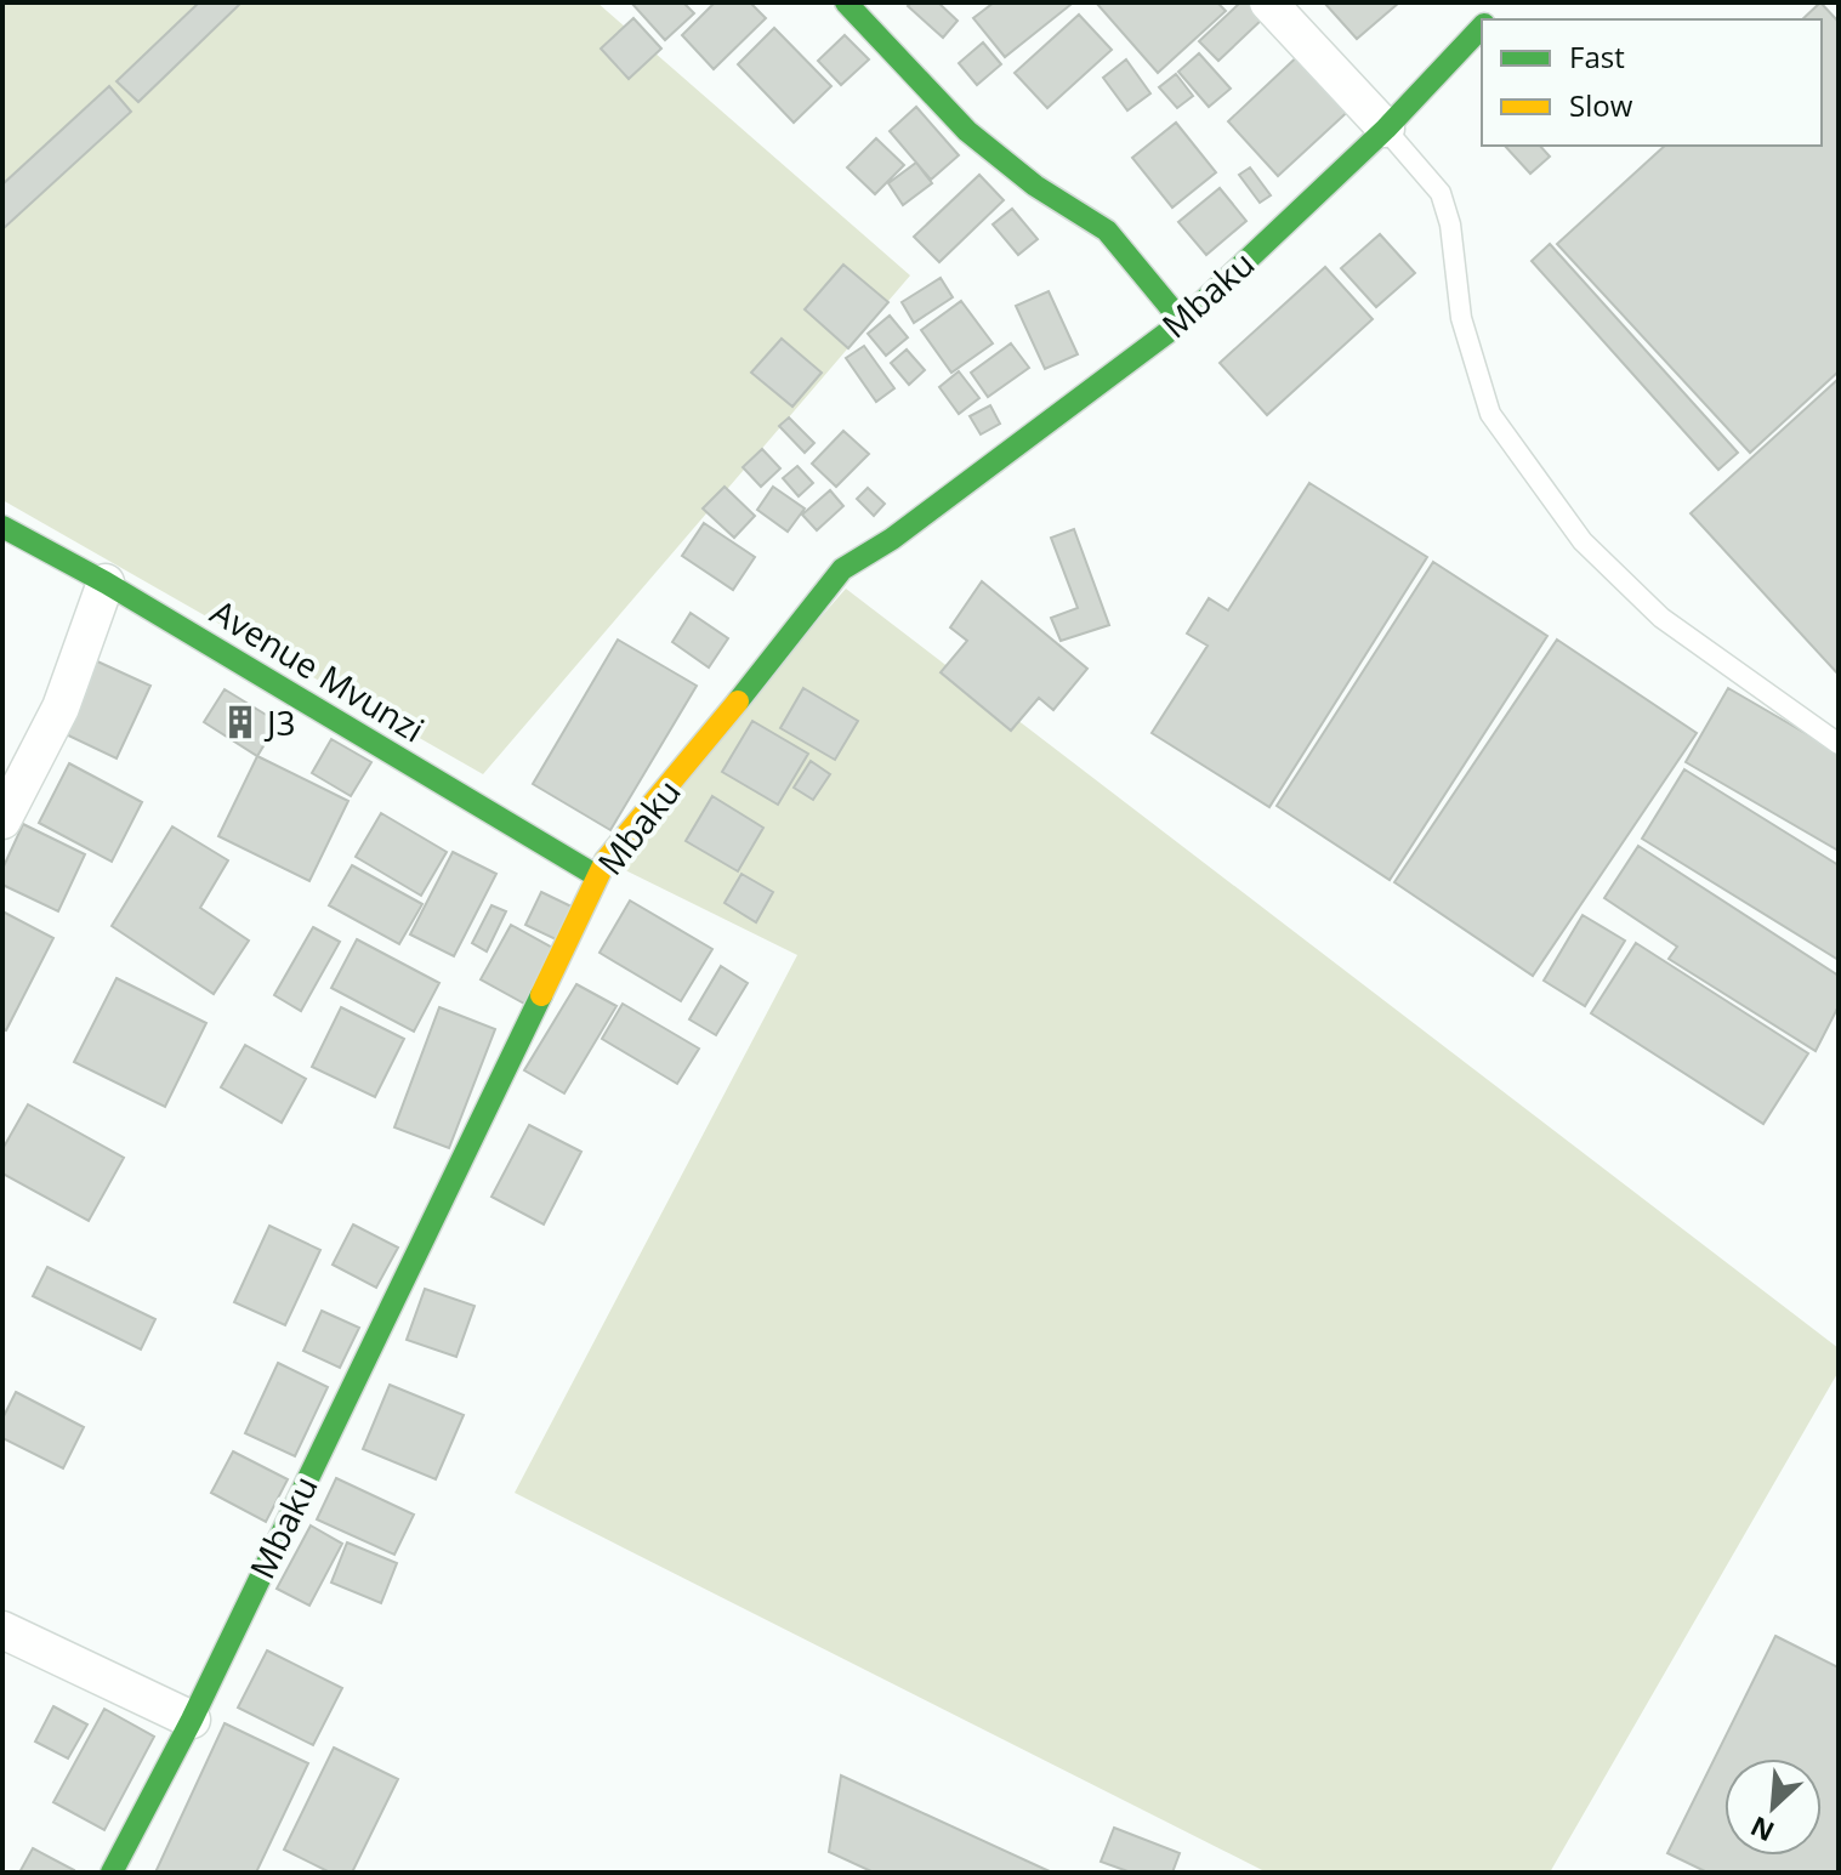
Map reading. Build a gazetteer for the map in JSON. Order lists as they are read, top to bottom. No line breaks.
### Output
{"streets":{"street":["Mbaku","Avenue Mvunzi"]},"crossings":[["Mbaku","Avenue Mvunzi"]],"places":{"building":["J3"]},"legend":["Fast","Slow"],"north":"bottom left"}
